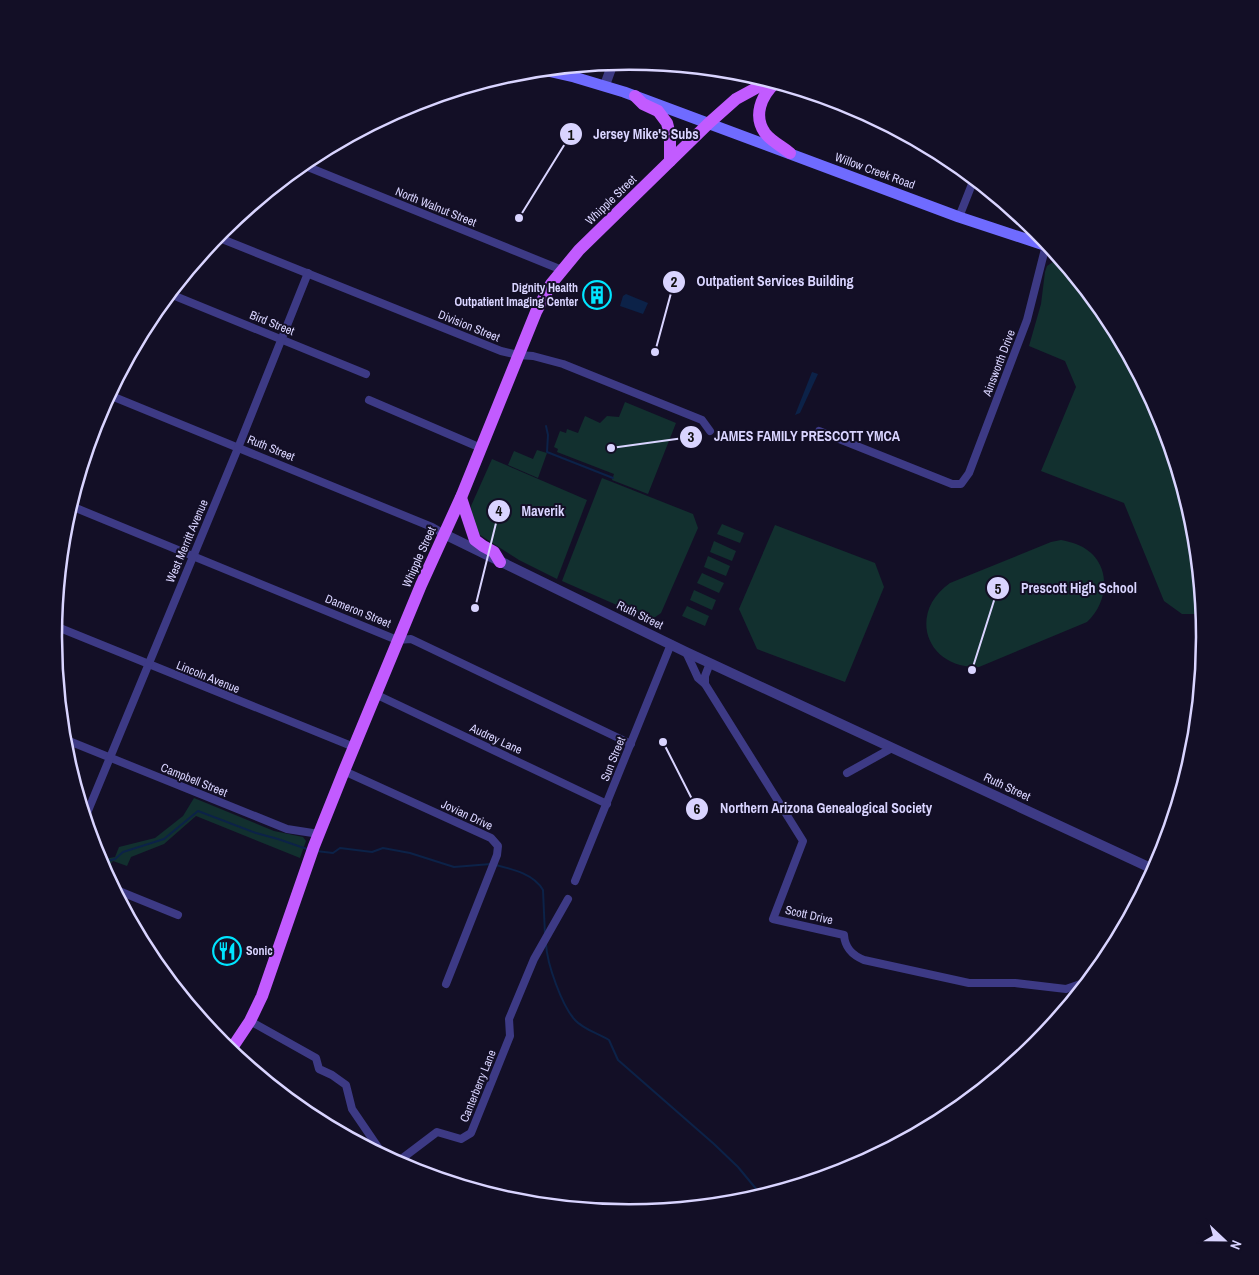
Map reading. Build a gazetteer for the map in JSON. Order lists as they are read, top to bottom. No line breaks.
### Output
{"streets":{"main road":["Willow Creek Road","Whipple Street"],"street":["North Walnut Street","Bird Street","Division Street","Ainsworth Drive","Ruth Street","West Merritt Avenue","Dameron Street","Lincoln Avenue","Audrey Lane","Sun Street","Campbell Street","Jovian Drive","Scott Drive","Canterberry Lane"]},"crossings":[["Willow Creek Road","Whipple Street"],["Whipple Street","North Walnut Street"],["Whipple Street","Division Street"],["Whipple Street","Ruth Street"],["Whipple Street","Dameron Street"],["Whipple Street","Lincoln Avenue"],["Whipple Street","Audrey Lane"],["Whipple Street","Campbell Street"],["Whipple Street","Jovian Drive"],["Bird Street","West Merritt Avenue"],["Division Street","West Merritt Avenue"],["Ruth Street","West Merritt Avenue"],["Ruth Street","Sun Street"],["Ruth Street","Scott Drive"],["West Merritt Avenue","Dameron Street"],["West Merritt Avenue","Lincoln Avenue"],["West Merritt Avenue","Campbell Street"],["Dameron Street","Sun Street"],["Audrey Lane","Sun Street"]],"places":{"other":["Jersey Mike's Subs","Outpatient Services Building","JAMES FAMILY PRESCOTT YMCA","Maverik","Prescott High School","Northern Arizona Genealogical Society"],"building":["Dignity Health Outpatient Imaging Center"],"restaurant":["Sonic"]},"north":"right"}
